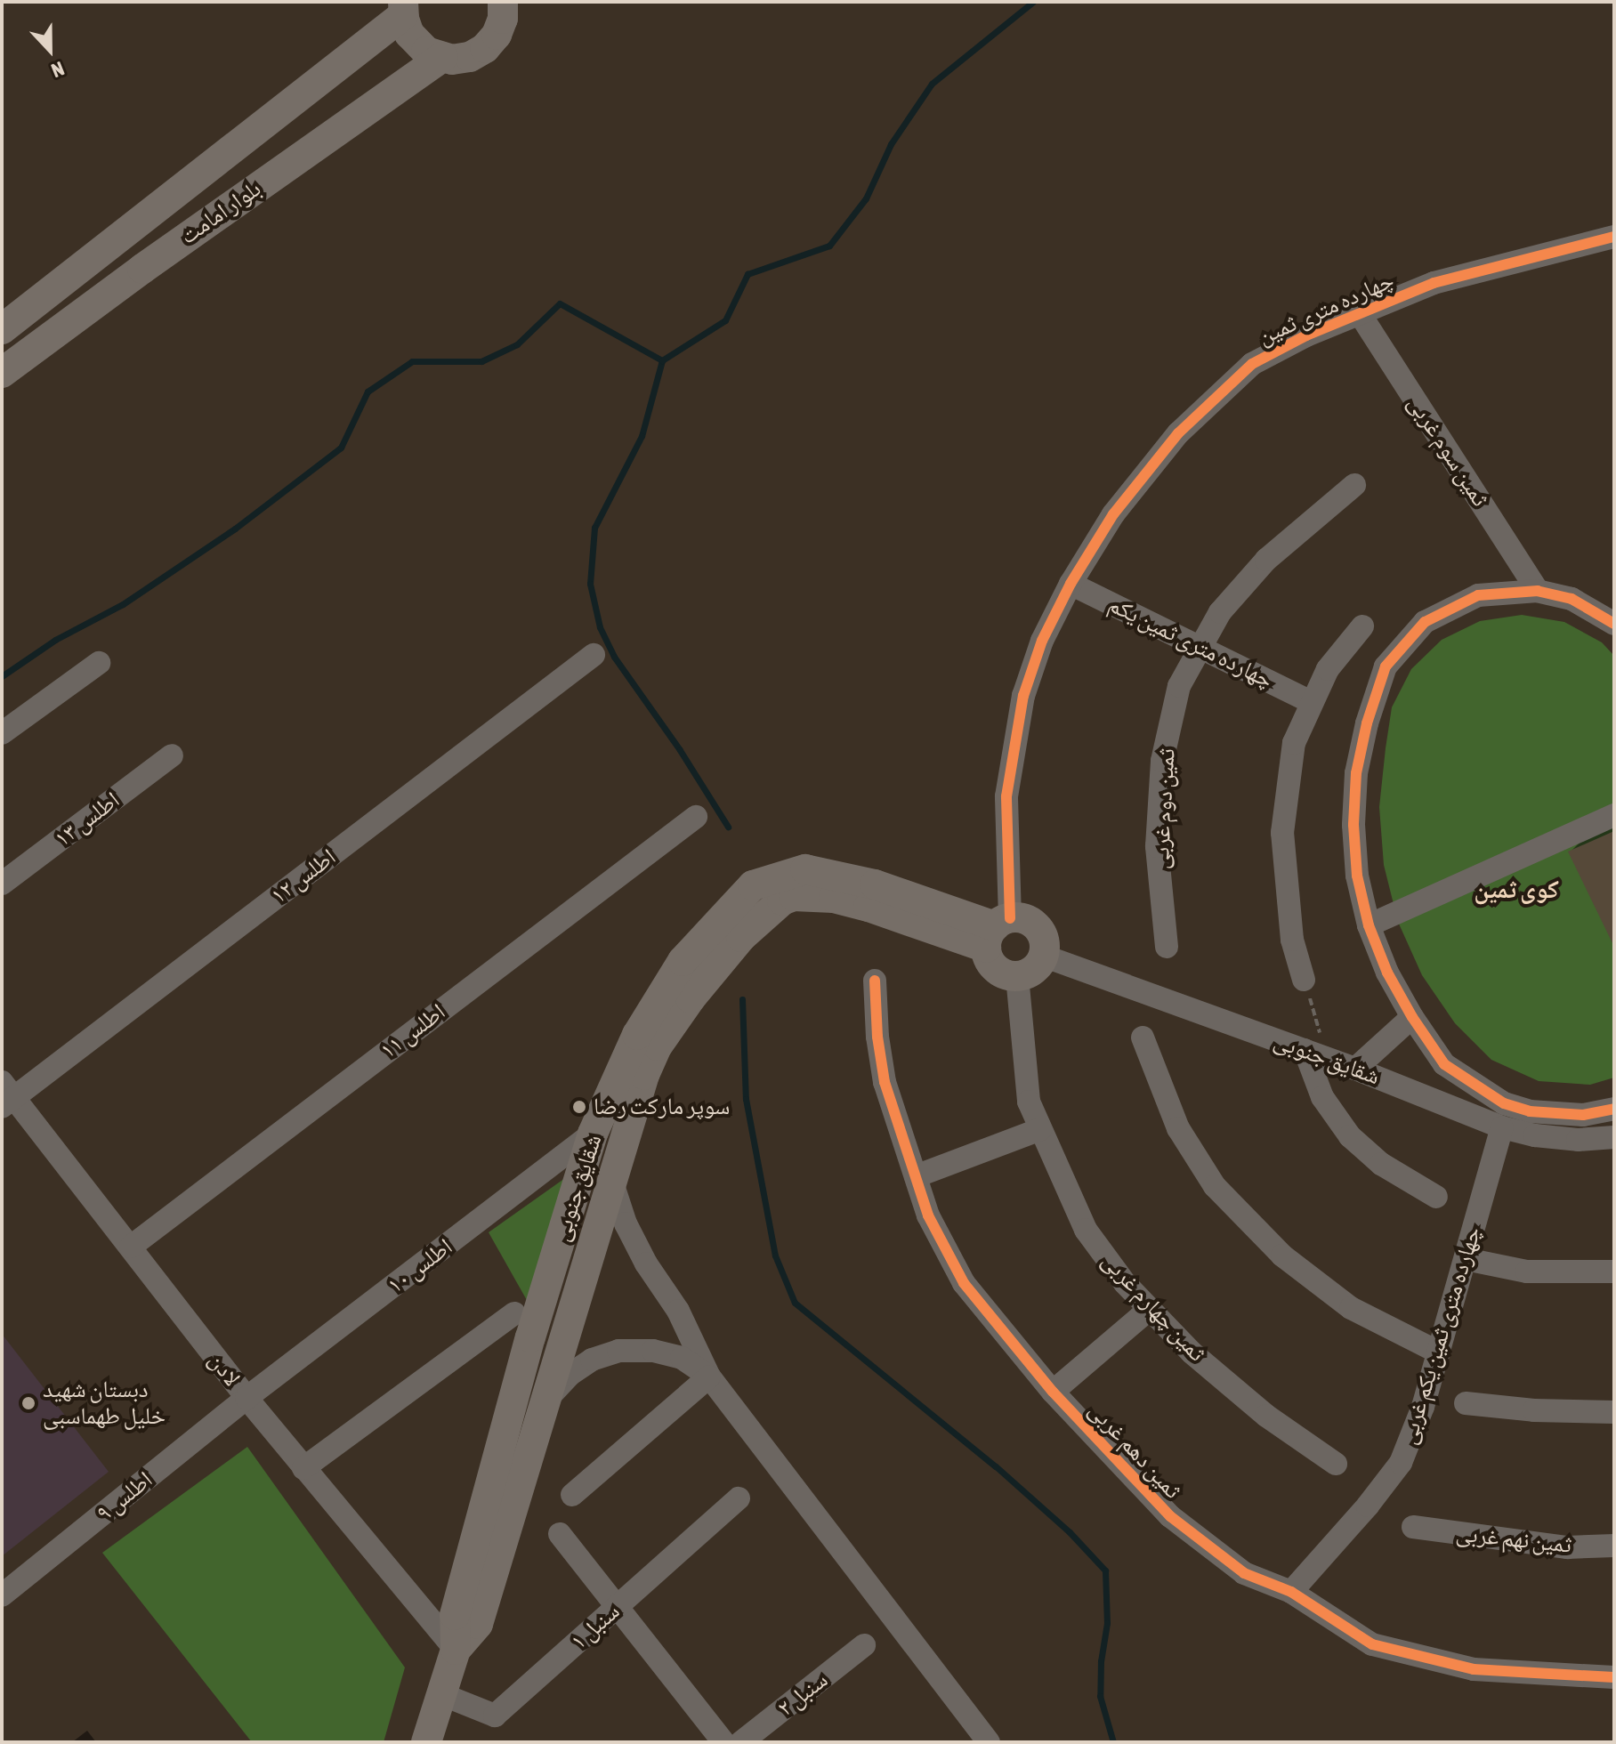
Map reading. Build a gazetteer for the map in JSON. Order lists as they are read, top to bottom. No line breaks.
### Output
{"streets":{"main road":["بلوار امامت","شقایق جنوبی"],"street":["چهارده متری ثمین","ثمین سوم غربی","چهارده متری ثمین یکم","ثمین دوم غربی","اطلس ۱۳","اطلس ۱۲","اطلس ۱۱","اطلس ۱۰","ثمین چهارم غربی","چهارده متری ثمین یکم غربی","لادن","ثمین دهم غربی","اطلس ۹","ثمین نهم غربی","سنبل ۱","سنبل ۲"]},"crossings":[["چهارده متری ثمین","ثمین سوم غربی"],["چهارده متری ثمین","چهارده متری ثمین یکم"],["چهارده متری ثمین","شقایق جنوبی"],["چهارده متری ثمین","ثمین چهارم غربی"],["چهارده متری ثمین یکم","ثمین دوم غربی"],["اطلس ۱۲","لادن"],["اطلس ۱۱","لادن"],["شقایق جنوبی","اطلس ۱۰"],["شقایق جنوبی","ثمین چهارم غربی"],["شقایق جنوبی","چهارده متری ثمین یکم غربی"],["شقایق جنوبی","لادن"],["شقایق جنوبی","سنبل ۱"],["اطلس ۱۰","لادن"],["اطلس ۱۰","اطلس ۹"],["چهارده متری ثمین یکم غربی","ثمین دهم غربی"],["لادن","اطلس ۹"]],"districts":["کوی ثمین"],"places":["سوپر مارکت رضا","دبستان شهید خلیل طهماسبی"],"north":"bottom"}
